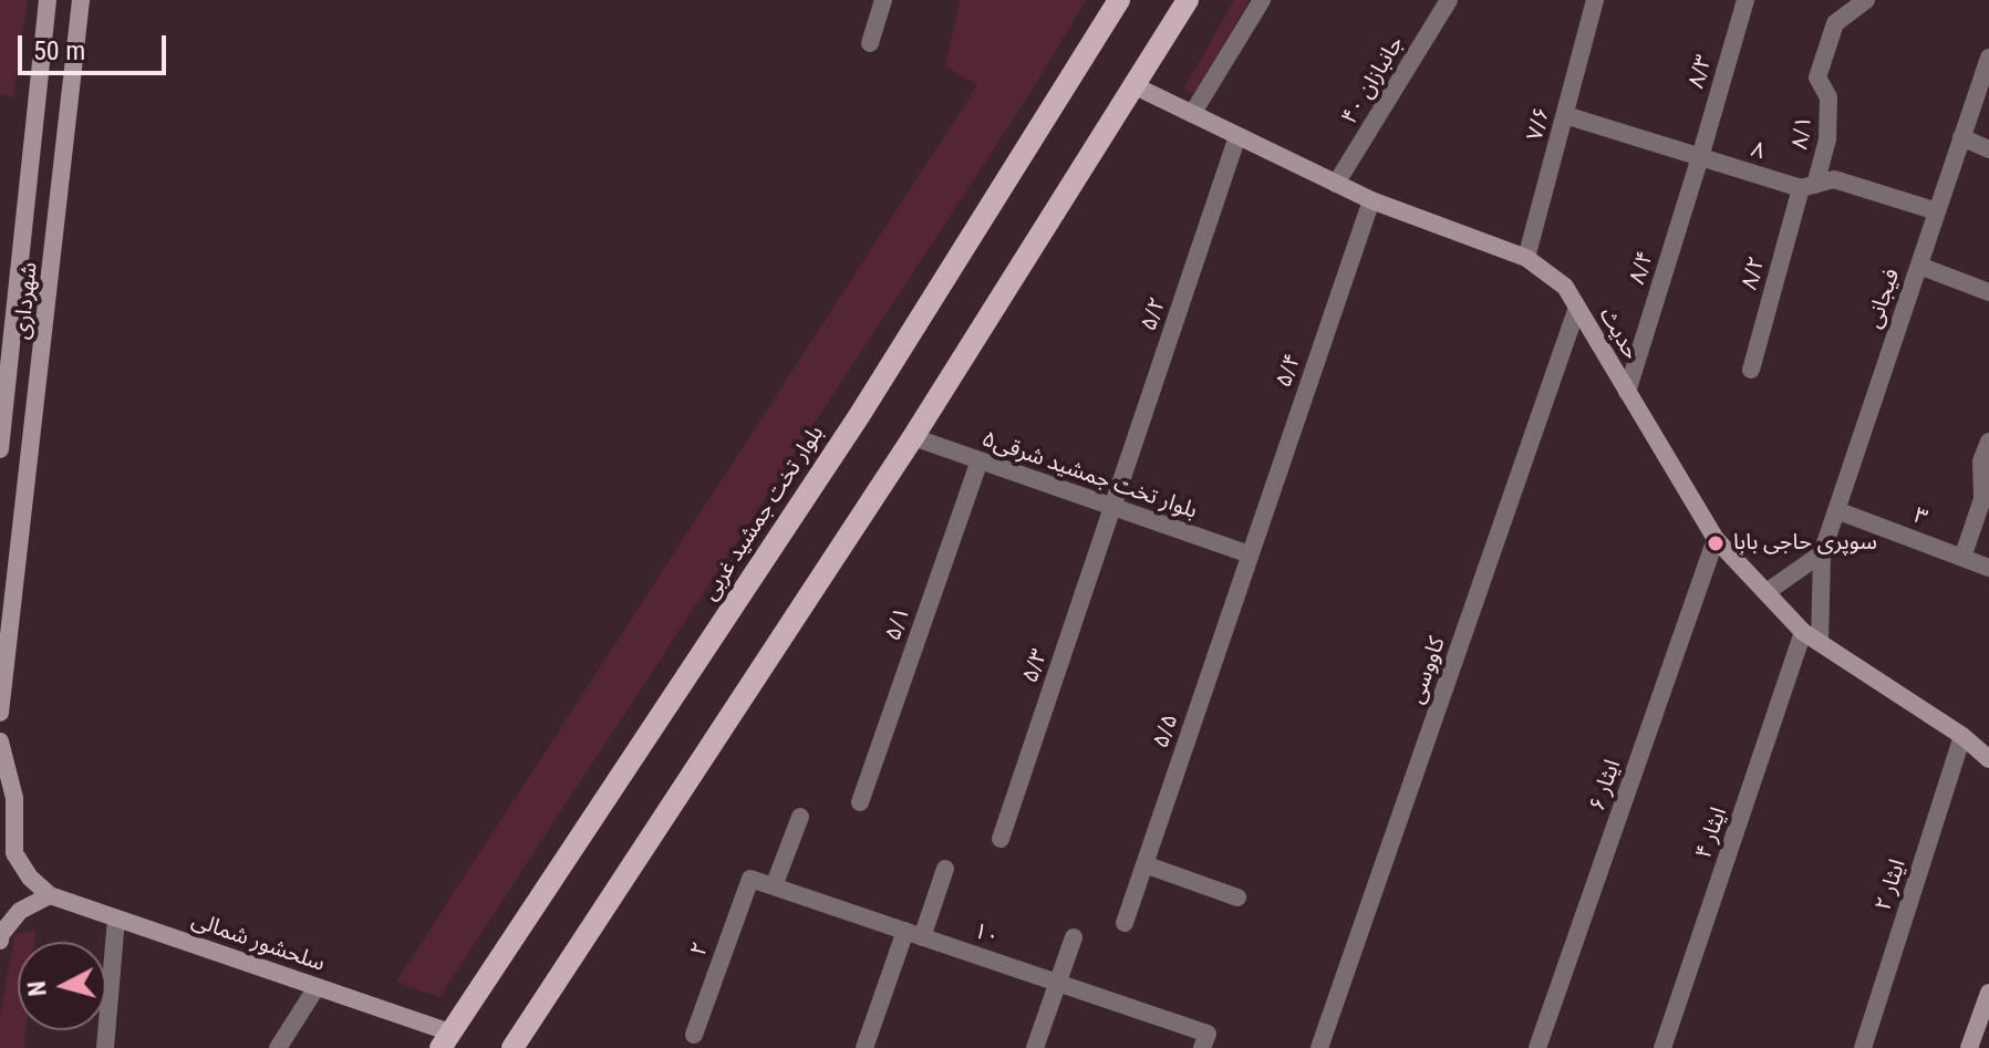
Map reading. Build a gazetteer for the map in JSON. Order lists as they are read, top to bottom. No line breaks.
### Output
{"streets":{"main road":["بلوار تخت جمشید غربی"],"street":["۸/۳","۴۰ جانبازان","۷/۶","۸/۱","۸","۸/۴","۸/۲","فیجانی","شهرداری","۵/۲","حدیث","۵/۴","بلوار تخت جمشید شرقی۵","۳","۵/۱","۵/۳","کاووسی","۵/۵","ایثار ۶","ایثار ۴","ایثار ۲","۱۰","سلحشور شمالی","۲"]},"crossings":[["۸/۳","۸"],["۸/۳","۸/۴"],["۴۰ جانبازان","حدیث"],["۷/۶","۸"],["۷/۶","حدیث"],["۸/۱","۸"],["۸/۱","۸/۲"],["۸","۸/۴"],["۸","۸/۲"],["۸","فیجانی"],["۸/۴","حدیث"],["فیجانی","حدیث"],["فیجانی","۳"],["۵/۲","حدیث"],["۵/۲","بلوار تخت جمشید شرقی۵"],["۵/۲","۵/۳"],["حدیث","۵/۴"],["حدیث","کاووسی"],["حدیث","ایثار ۶"],["حدیث","ایثار ۴"],["حدیث","ایثار ۲"],["۵/۴","بلوار تخت جمشید شرقی۵"],["۵/۴","۵/۵"],["بلوار تخت جمشید شرقی۵","۵/۱"],["بلوار تخت جمشید شرقی۵","۵/۳"],["بلوار تخت جمشید شرقی۵","۵/۵"],["بلوار تخت جمشید غربی","سلحشور شمالی"],["۱۰","۲"]],"places":["سوپری حاجی بابا"],"scale_bar":"50 m","north":"left"}
